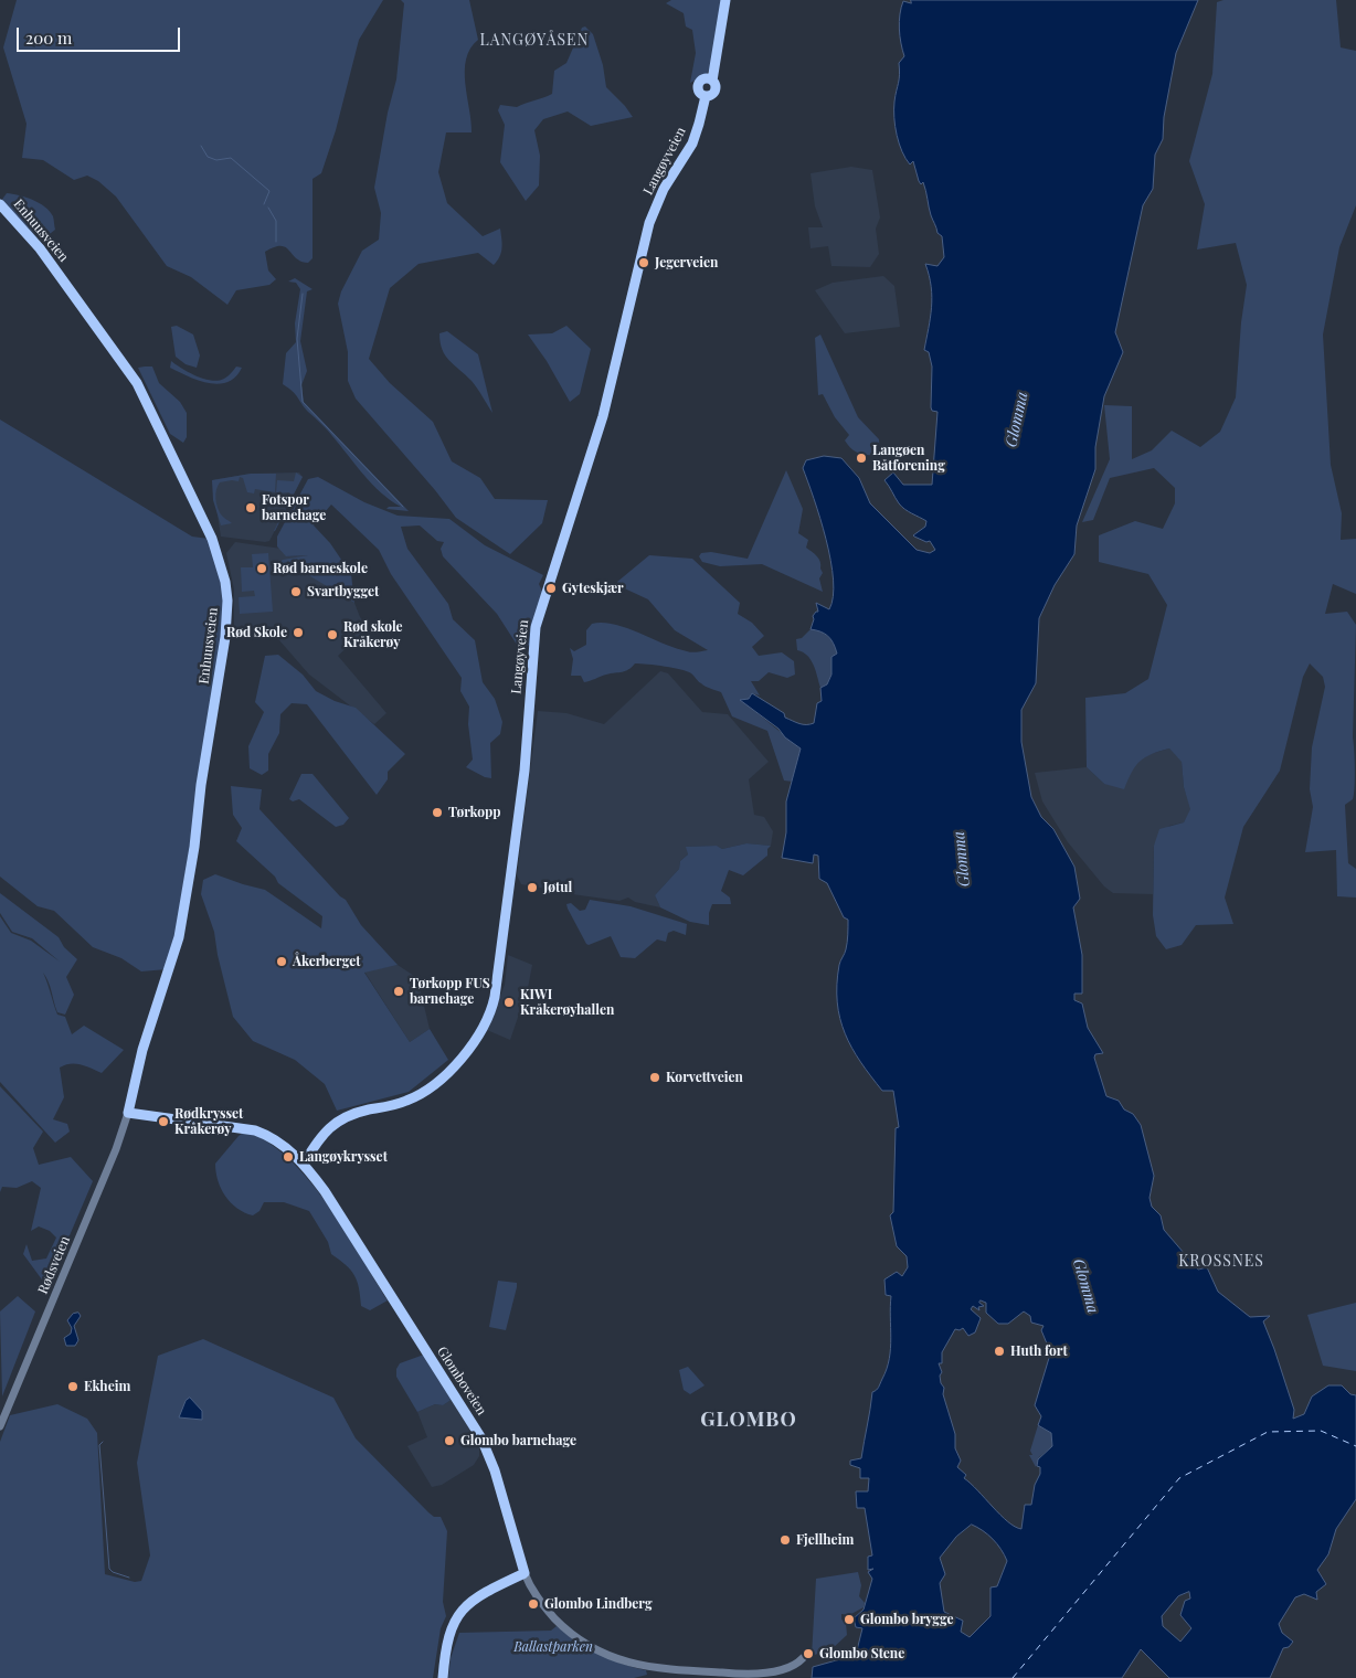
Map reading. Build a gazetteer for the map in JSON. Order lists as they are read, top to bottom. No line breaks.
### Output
{"streets":{"main road":["Langøyveien","Enhuusveien","Glomboveien"],"street":["Rødsveien"]},"crossings":[["Langøyveien","Glomboveien"],["Enhuusveien","Rødsveien"],["Enhuusveien","Glomboveien"],["Rødsveien","Glomboveien"]],"districts":["LANGØYÅSEN","KROSSNES","GLOMBO"],"water":["Glomma"],"parks":["Ballastparken"],"places":["Jegerveien","Langøen Båtforening","Fotspor barnehage","Rød barneskole","Gyteskjær","Svartbygget","Rød Skole","Rød skole Kråkerøy","Tørkopp","Jøtul","Åkerberget","Tørkopp FUS barnehage","KIWI Kråkerøyhallen","Korvettveien","Rødkrysset Kråkerøy","Langøykrysset","Huth fort","Ekheim","Glombo barnehage","Fjellheim","Glombo Lindberg","Glombo brygge","Glombo Stene"],"scale_bar":"200 m"}
